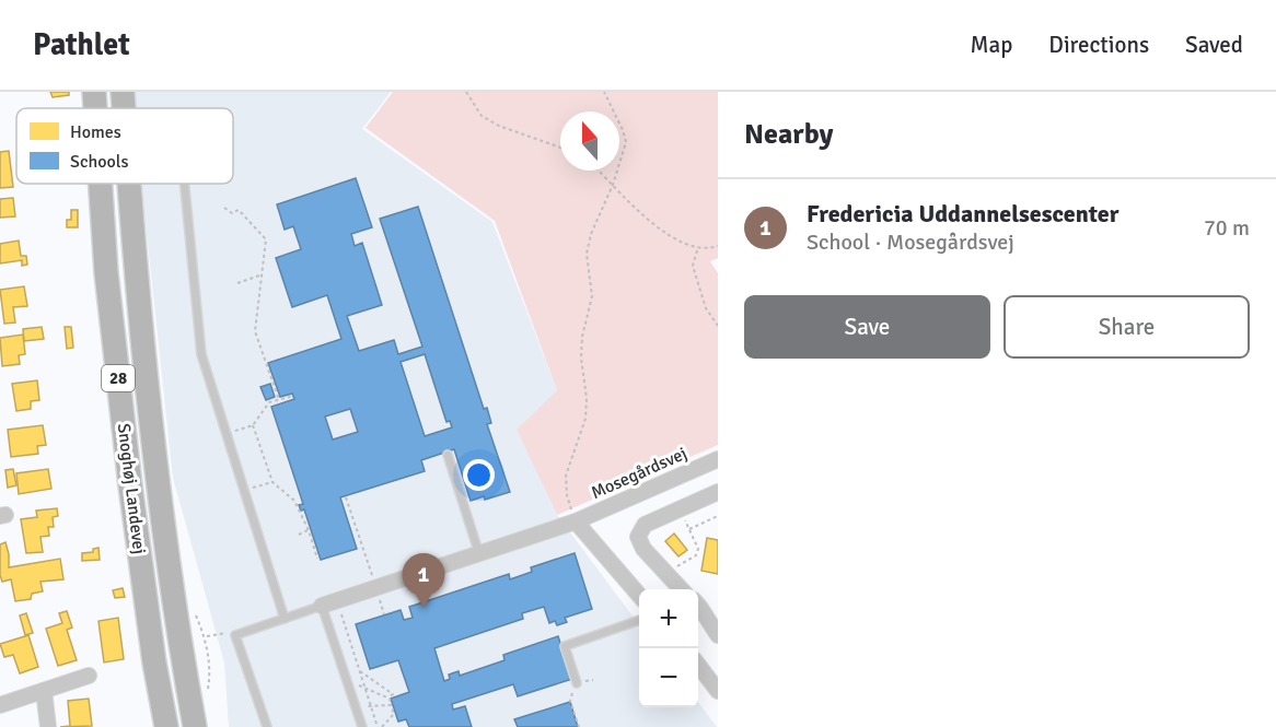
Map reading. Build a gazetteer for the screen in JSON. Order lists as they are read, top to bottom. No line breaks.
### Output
{"streets":{"main road":["28","Snoghøj Landevej"],"street":["Mosegårdsvej"]},"legend":["Homes","Schools"],"north":"top","page":{"header":"Pathlet","nav":["Map","Directions","Saved"],"heading":"Nearby","list":[{"mark":"1","name":"Fredericia Uddannelsescenter","note":"School · Mosegårdsvej","value":"70 m"}],"buttons":["Save","Share"],"pins":"1","map_buttons":["+","−"]}}
